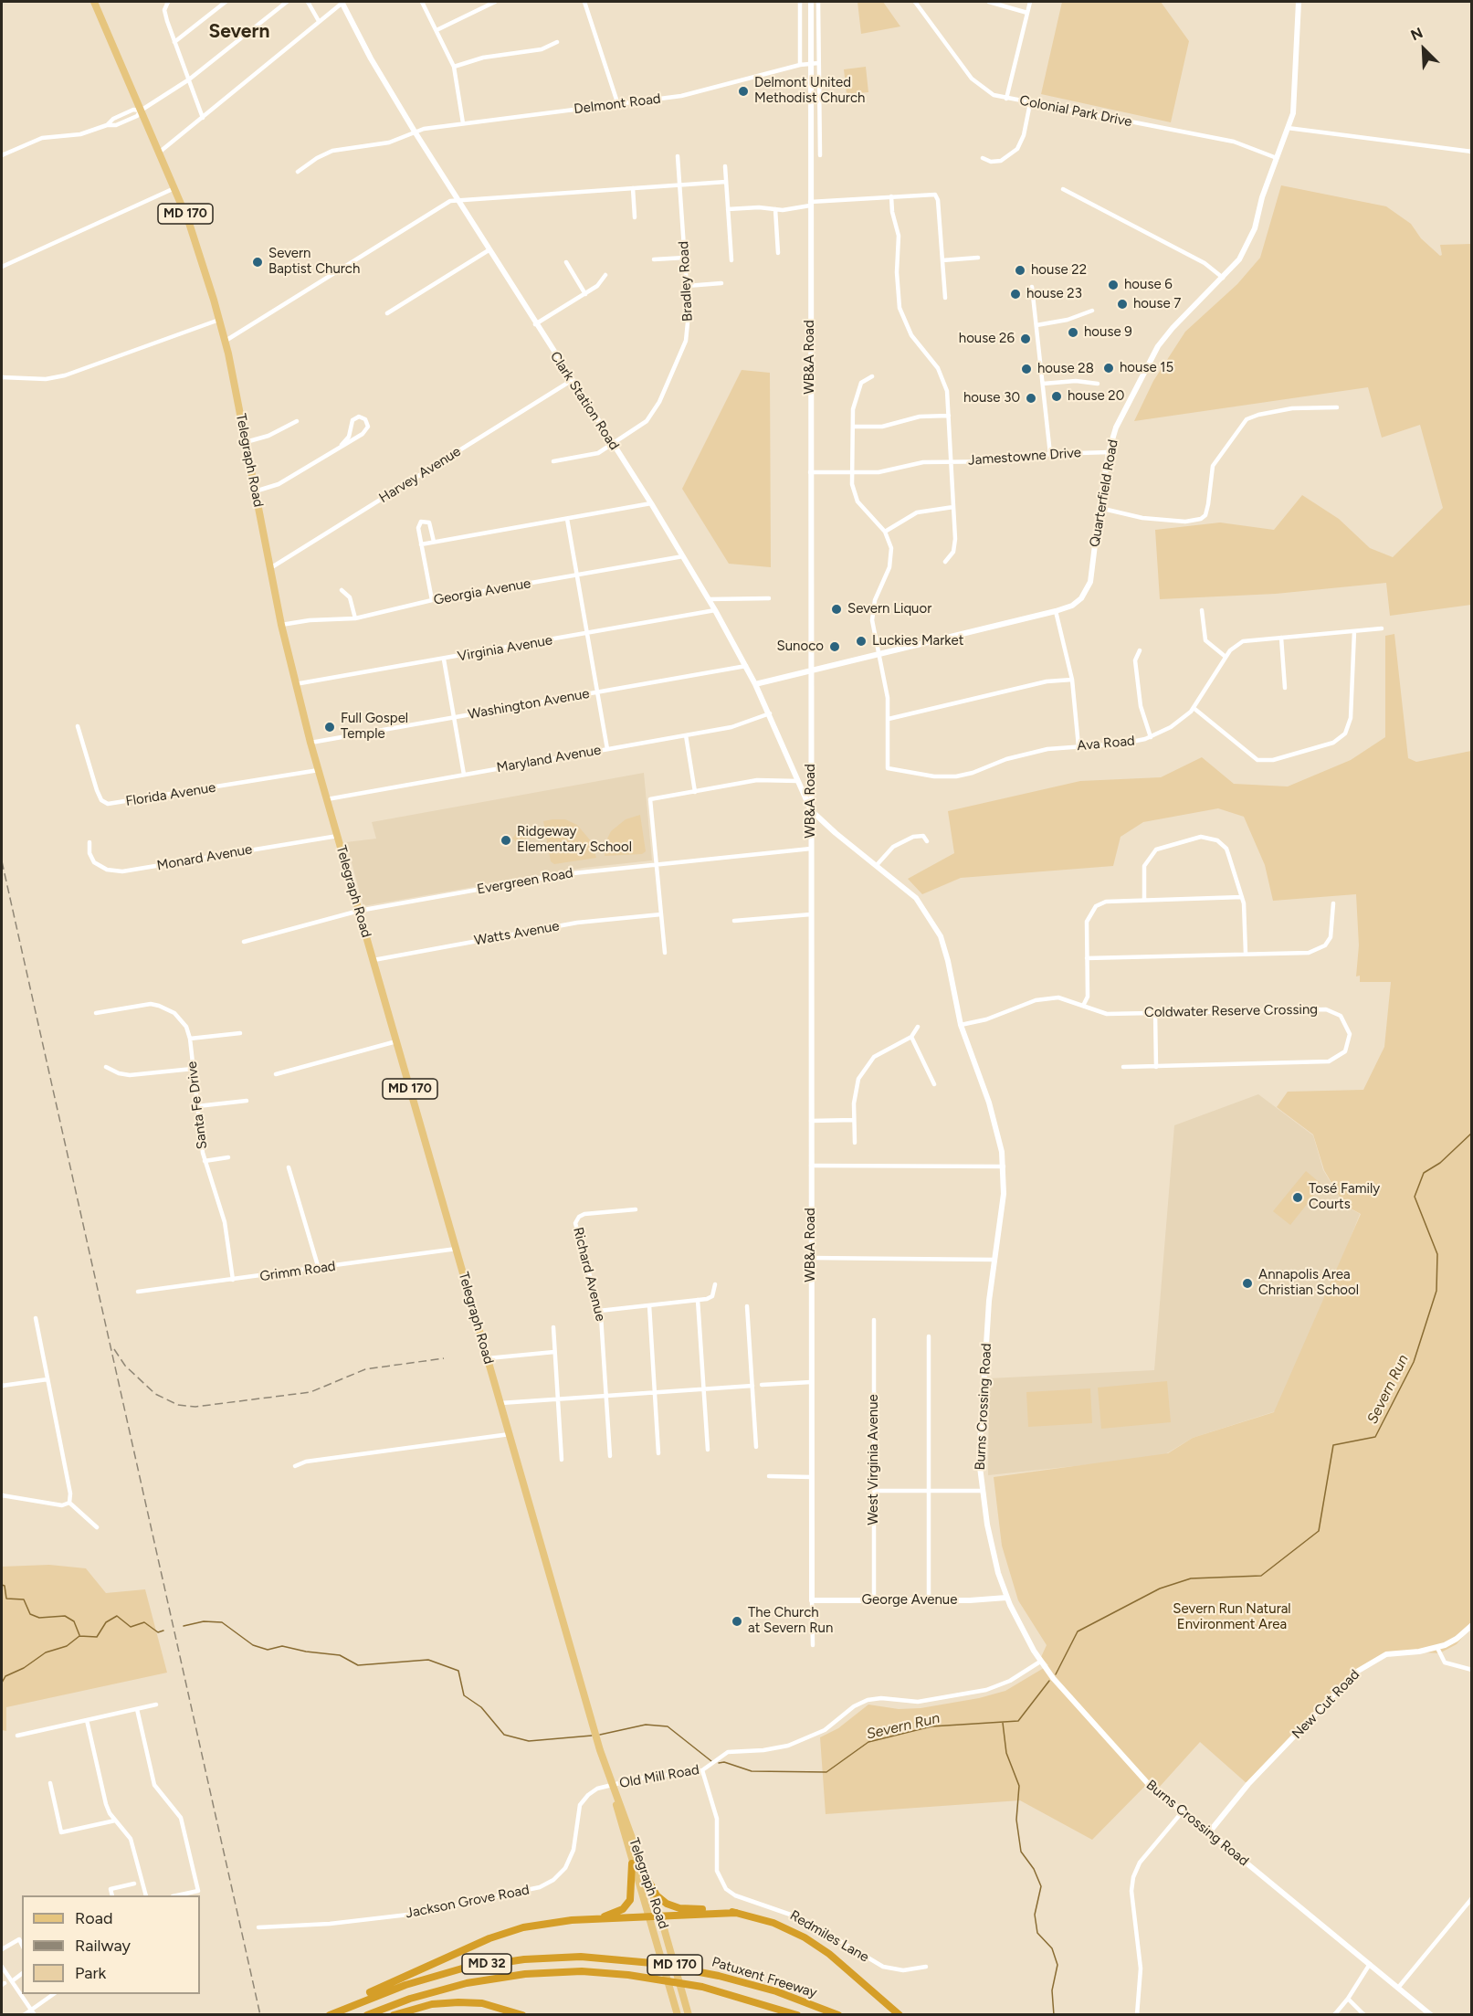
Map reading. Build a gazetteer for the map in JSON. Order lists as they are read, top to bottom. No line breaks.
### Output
{"streets":{"highway":["MD 32","Patuxent Freeway"],"main road":["MD 170","Telegraph Road"],"street":["Delmont Road","Colonial Park Drive","Bradley Road","WB&A Road","Clark Station Road","Jamestowne Drive","Harvey Avenue","Quarterfield Road","Georgia Avenue","Virginia Avenue","Washington Avenue","Ava Road","Maryland Avenue","Florida Avenue","Monard Avenue","Evergreen Road","Watts Avenue","Coldwater Reserve Crossing","Santa Fe Drive","Grimm Road","Richard Avenue","Burns Crossing Road","West Virginia Avenue","George Avenue","New Cut Road","Old Mill Road","Jackson Grove Road","Redmiles Lane"]},"crossings":[["Delmont Road","WB&A Road"],["Delmont Road","Clark Station Road"],["Colonial Park Drive","Quarterfield Road"],["Bradley Road","Clark Station Road"],["WB&A Road","Clark Station Road"],["WB&A Road","Jamestowne Drive"],["WB&A Road","Quarterfield Road"],["WB&A Road","Evergreen Road"],["WB&A Road","Burns Crossing Road"],["WB&A Road","George Avenue"],["Clark Station Road","Harvey Avenue"],["Clark Station Road","Quarterfield Road"],["Clark Station Road","Georgia Avenue"],["Clark Station Road","Virginia Avenue"],["Clark Station Road","Washington Avenue"],["Clark Station Road","Maryland Avenue"],["Clark Station Road","Burns Crossing Road"],["Jamestowne Drive","Quarterfield Road"],["Telegraph Road","Harvey Avenue"],["Telegraph Road","Georgia Avenue"],["Telegraph Road","Virginia Avenue"],["Telegraph Road","Washington Avenue"],["Telegraph Road","Maryland Avenue"],["Telegraph Road","Florida Avenue"],["Telegraph Road","Monard Avenue"],["Telegraph Road","Evergreen Road"],["Telegraph Road","Watts Avenue"],["Telegraph Road","Grimm Road"],["Telegraph Road","Old Mill Road"],["Telegraph Road","Jackson Grove Road"],["Coldwater Reserve Crossing","Burns Crossing Road"],["Santa Fe Drive","Grimm Road"],["Burns Crossing Road","George Avenue"],["Burns Crossing Road","New Cut Road"],["Burns Crossing Road","Old Mill Road"],["West Virginia Avenue","George Avenue"],["Old Mill Road","Jackson Grove Road"],["Old Mill Road","Redmiles Lane"]],"districts":["Severn"],"water":["Severn Run"],"parks":["Severn Run Natural Environment Area"],"places":["Delmont United Methodist Church","Severn Baptist Church","house 22","house 6","house 23","house 7","house 9","house 26","house 15","house 28","house 20","house 30","Severn Liquor","Luckies Market","Sunoco","Full Gospel Temple","Ridgeway Elementary School","Tosé Family Courts","Annapolis Area Christian School","The Church at Severn Run"],"legend":["Road","Railway","Park"],"north":"top left"}
